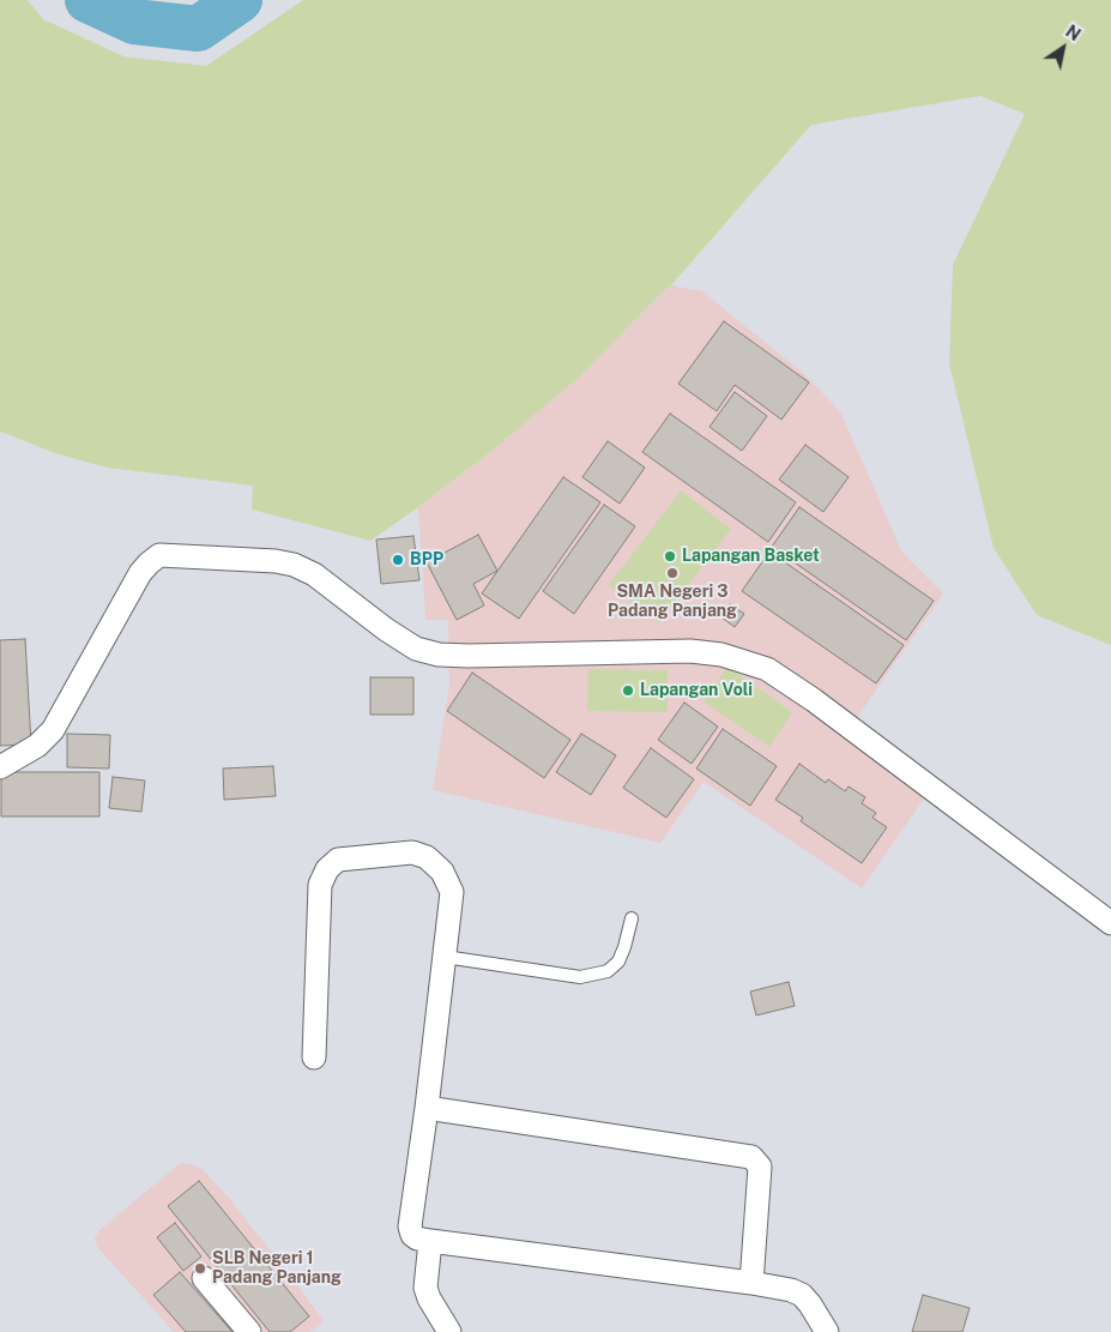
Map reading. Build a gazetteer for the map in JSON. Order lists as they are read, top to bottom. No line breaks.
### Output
{"places":["Lapangan Basket","BPP","SMA Negeri 3 Padang Panjang","Lapangan Voli","SLB Negeri 1 Padang Panjang"],"north":"top right"}
